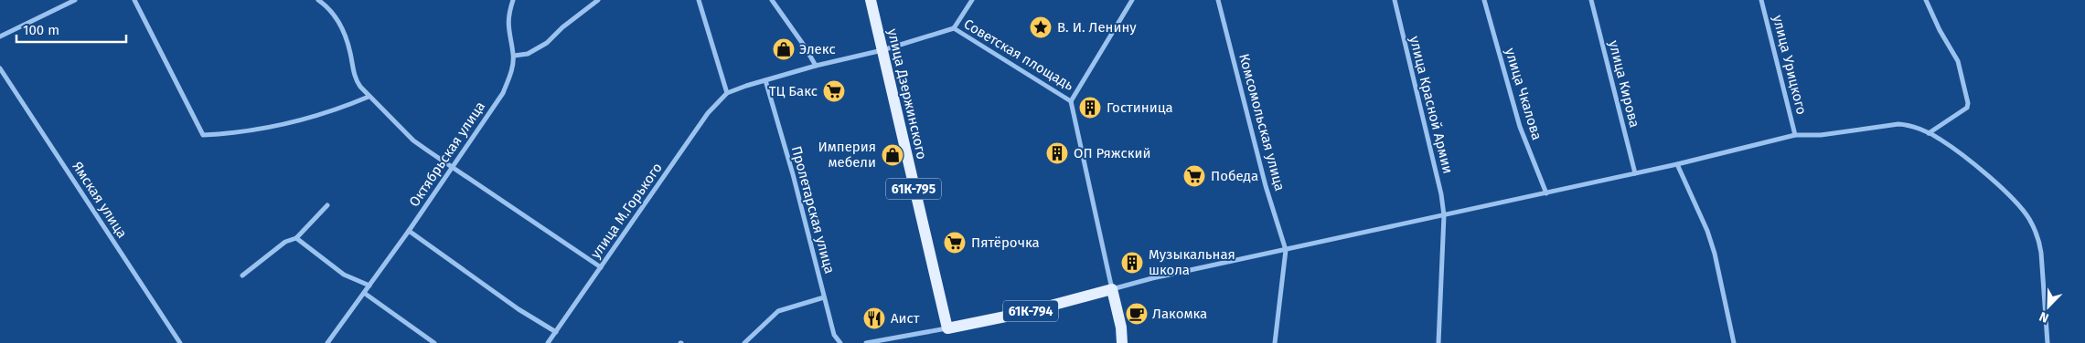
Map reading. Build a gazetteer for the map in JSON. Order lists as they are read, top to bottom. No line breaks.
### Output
{"streets":{"main road":["улица Дзержинского","61К-795","61К-794"],"street":["Советская площадь","улица Урицкого","улица Кирова","улица Чкалова","улица Красной Армии","Комсомольская улица","Октябрьская улица","Ямская улица","Пролетарская улица","улица М.Горького"]},"crossings":[["улица Дзержинского","61К-794"]],"places":{"place":["В. И. Ленину"],"shop":["Элекс","Империя мебели"],"supermarket":["ТЦ Бакс","Победа","Пятёрочка"],"building":["Гостиница","ОП Ряжский","Музыкальная школа"],"cafe":["Лакомка"],"restaurant":["Аист"]},"scale_bar":"100 m","north":"bottom left"}
